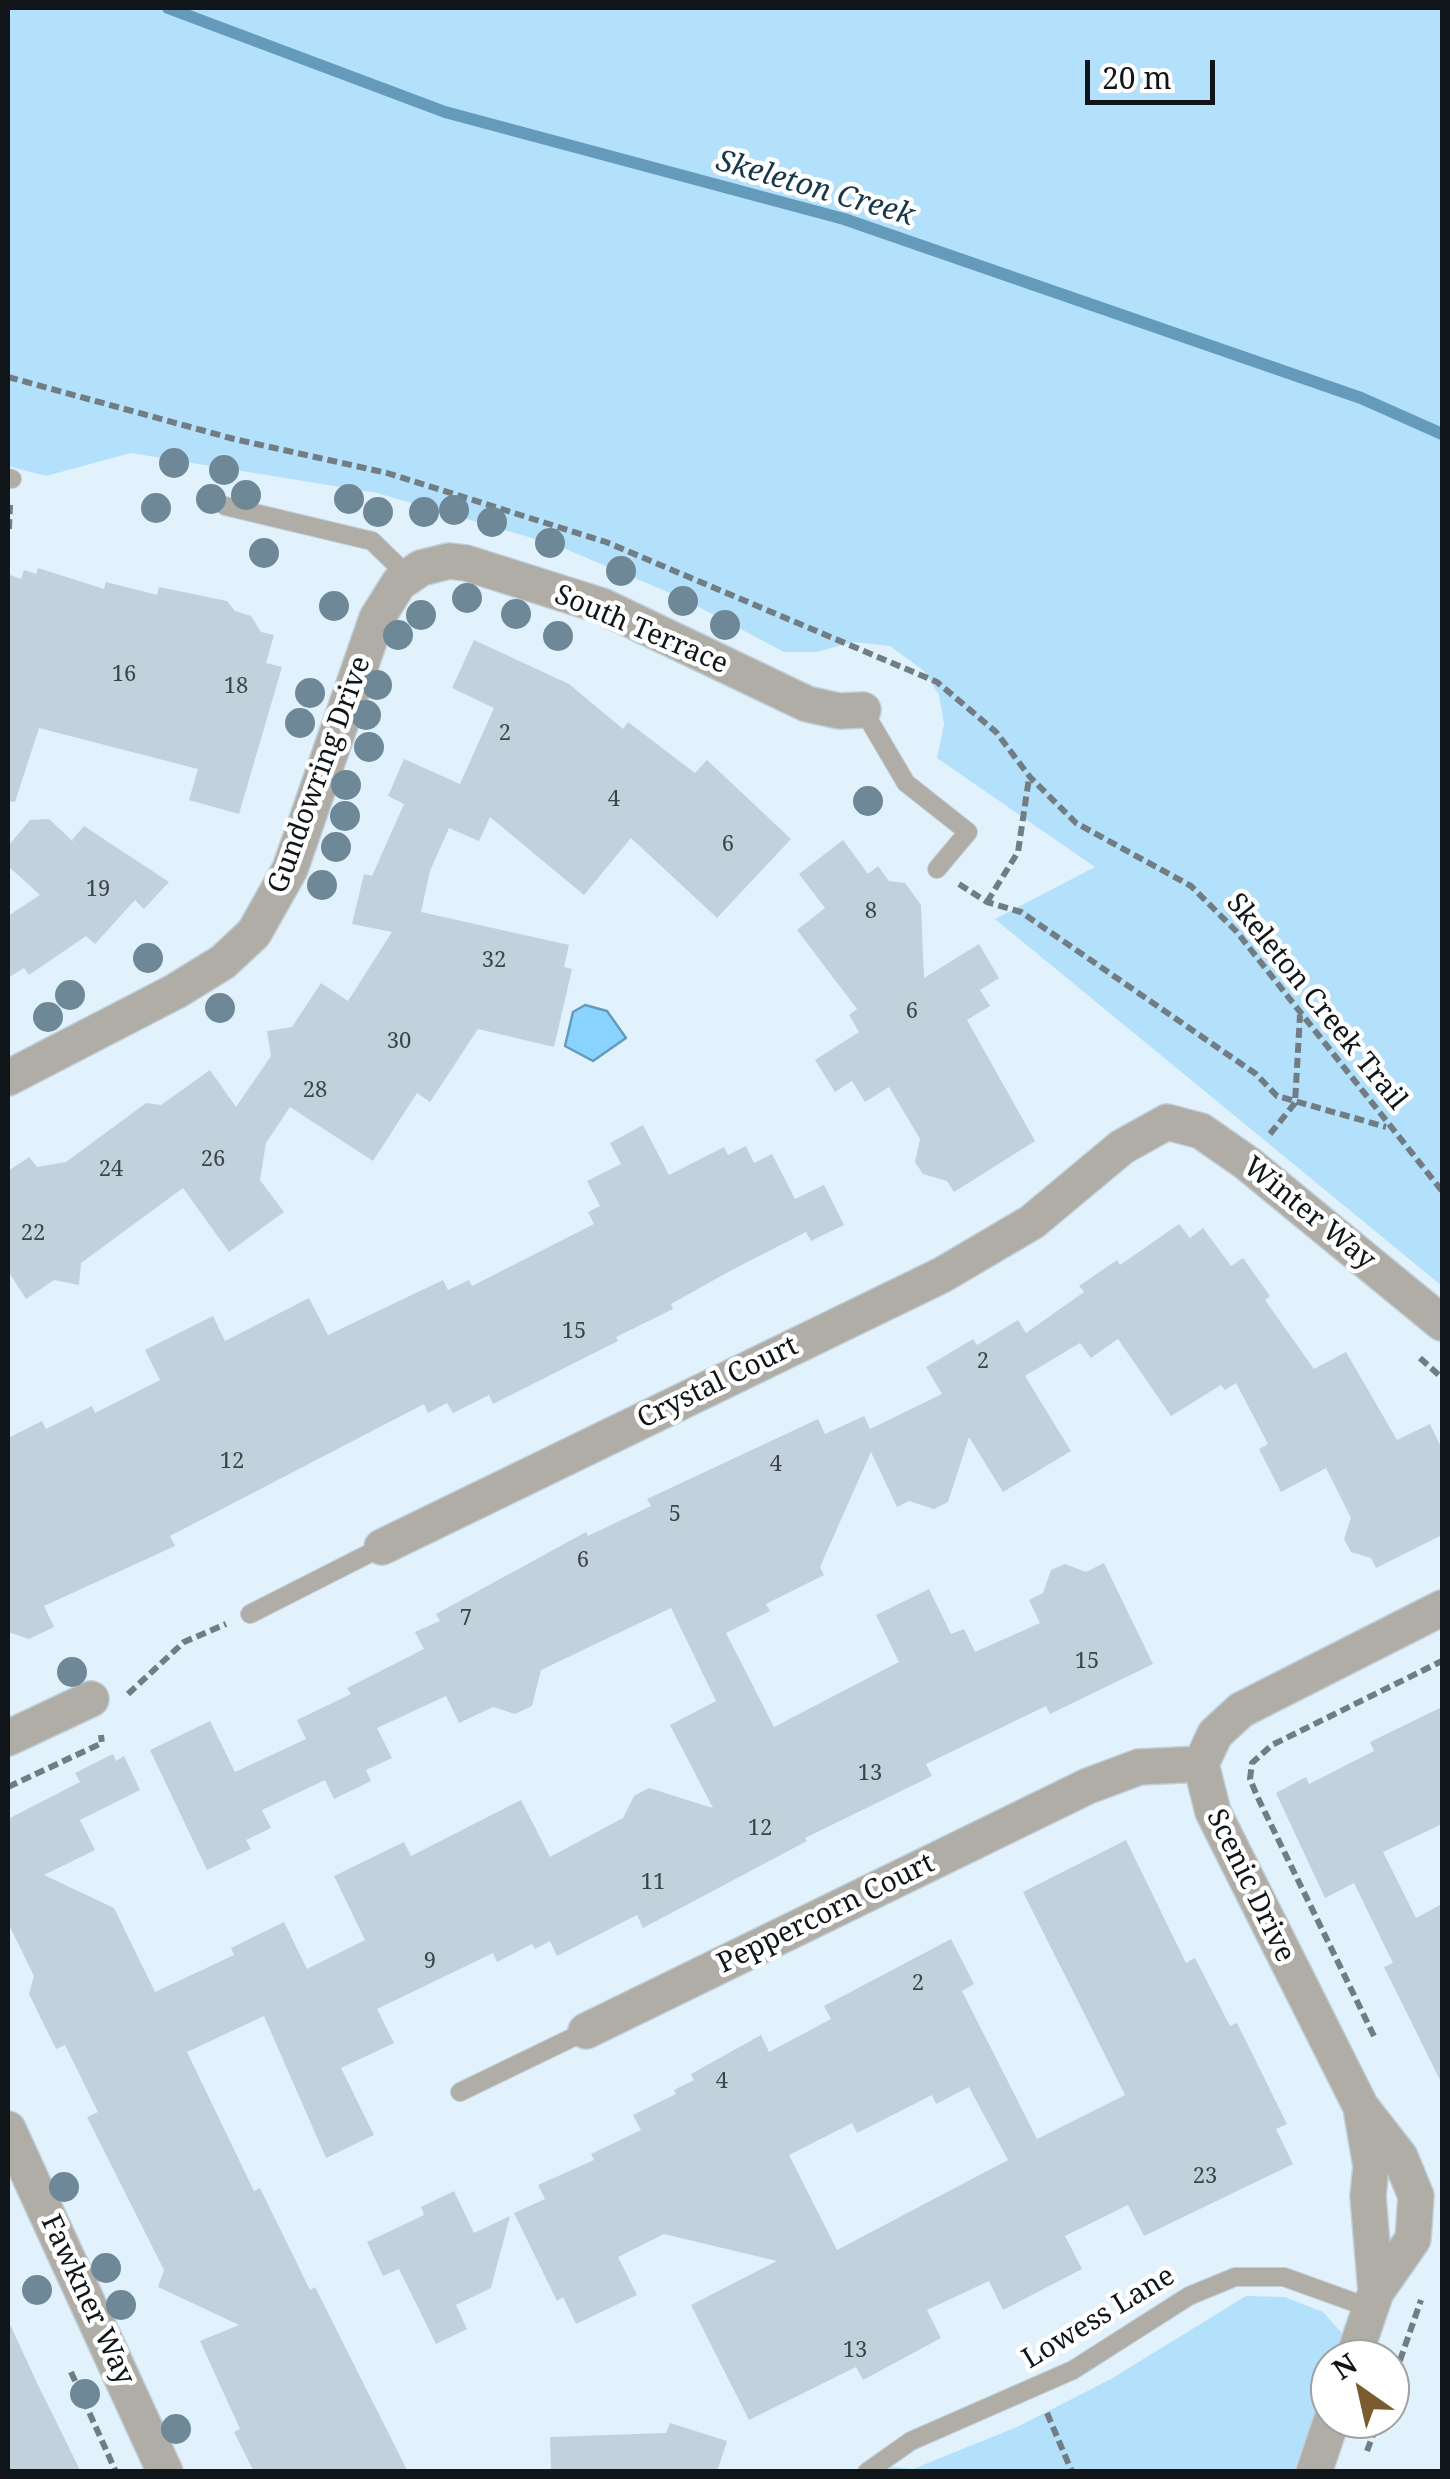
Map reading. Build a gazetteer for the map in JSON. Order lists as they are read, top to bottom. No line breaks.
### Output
{"streets":{"street":["South Terrace","Gundowring Drive","Winter Way","Crystal Court","Scenic Drive","Peppercorn Court","Fawkner Way"],"lane":["Lowess Lane"],"path":["Skeleton Creek Trail"]},"crossings":[["South Terrace","Gundowring Drive"],["Winter Way","Crystal Court"],["Scenic Drive","Peppercorn Court"],["Scenic Drive","Lowess Lane"]],"water":["Skeleton Creek"],"house_numbers":["16","18","2","4","6","19","8","32","6","30","28","26","24","22","15","2","12","4","5","6","7","15","13","12","11","9","2","4","23","13"],"scale_bar":"20 m","north":"top left"}
